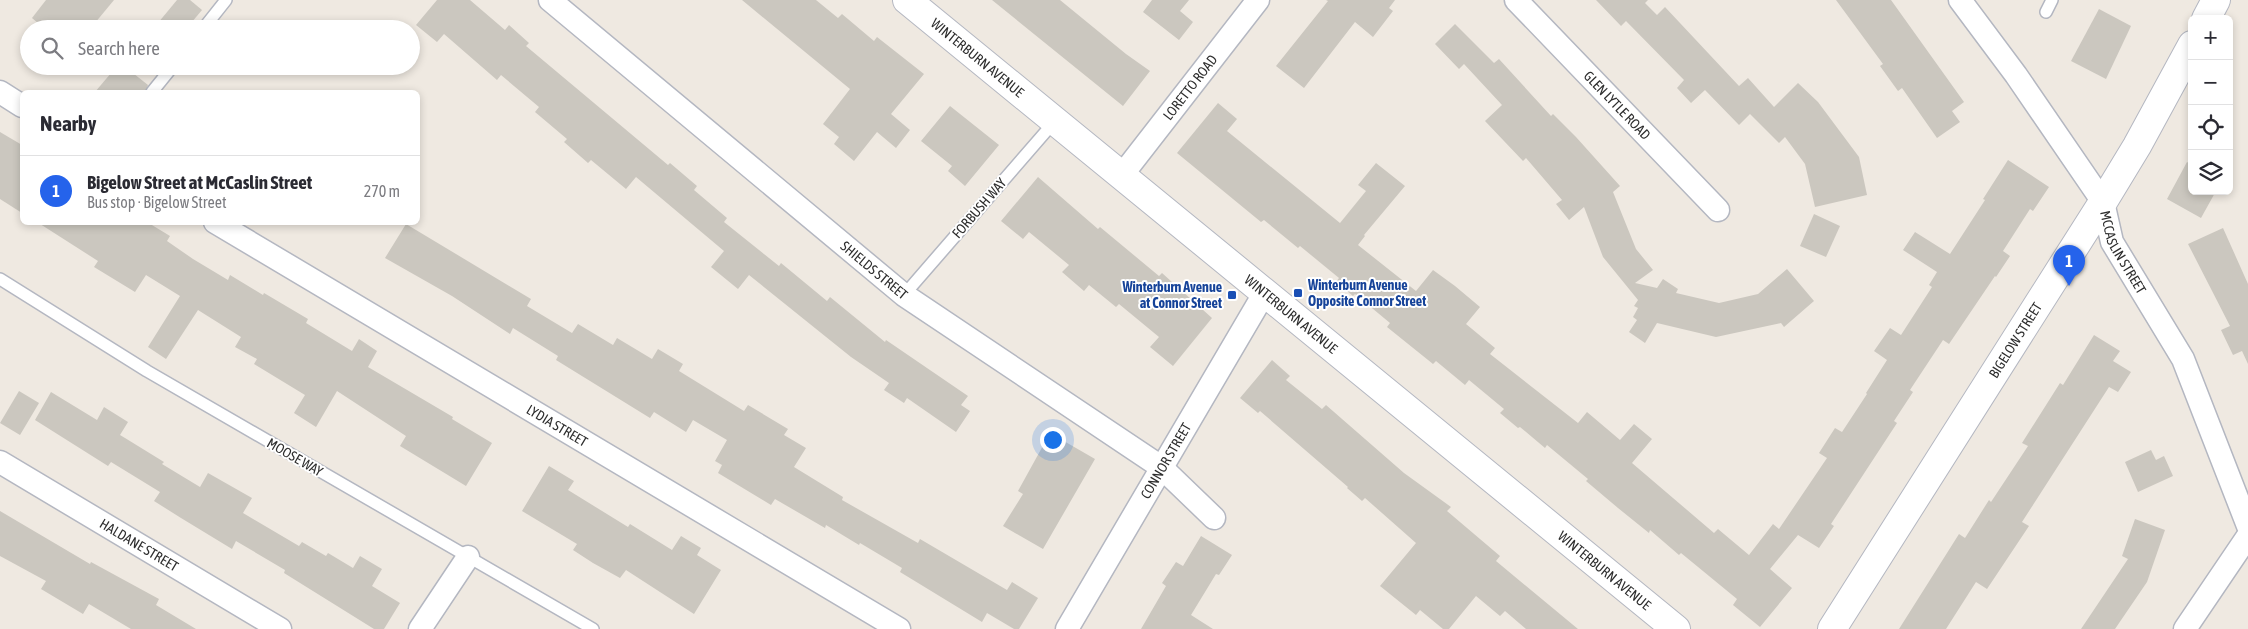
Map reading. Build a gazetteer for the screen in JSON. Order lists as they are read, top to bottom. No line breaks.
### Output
{"streets":{"street":["WINTERBURN AVENUE","LORETTO ROAD","GLEN LYTLE ROAD","MCCASLIN STREET","SHIELDS STREET","BIGELOW STREET","LYDIA STREET","CONNOR STREET","HALDANE STREET"],"lane":["FORBUSH WAY","MOOSE WAY"]},"crossings":[["WINTERBURN AVENUE","LORETTO ROAD"],["WINTERBURN AVENUE","FORBUSH WAY"],["WINTERBURN AVENUE","CONNOR STREET"],["FORBUSH WAY","SHIELDS STREET"],["MCCASLIN STREET","BIGELOW STREET"],["SHIELDS STREET","CONNOR STREET"]],"places":{"transit":["Winterburn Avenue Opposite Connor Street","Winterburn Avenue at Connor Street"]},"page":{"map_buttons":["+","−"],"search":"Search here","heading":"Nearby","list":[{"mark":"1","name":"Bigelow Street at McCaslin Street","note":"Bus stop · Bigelow Street","value":"270 m"}],"pins":"1"}}
